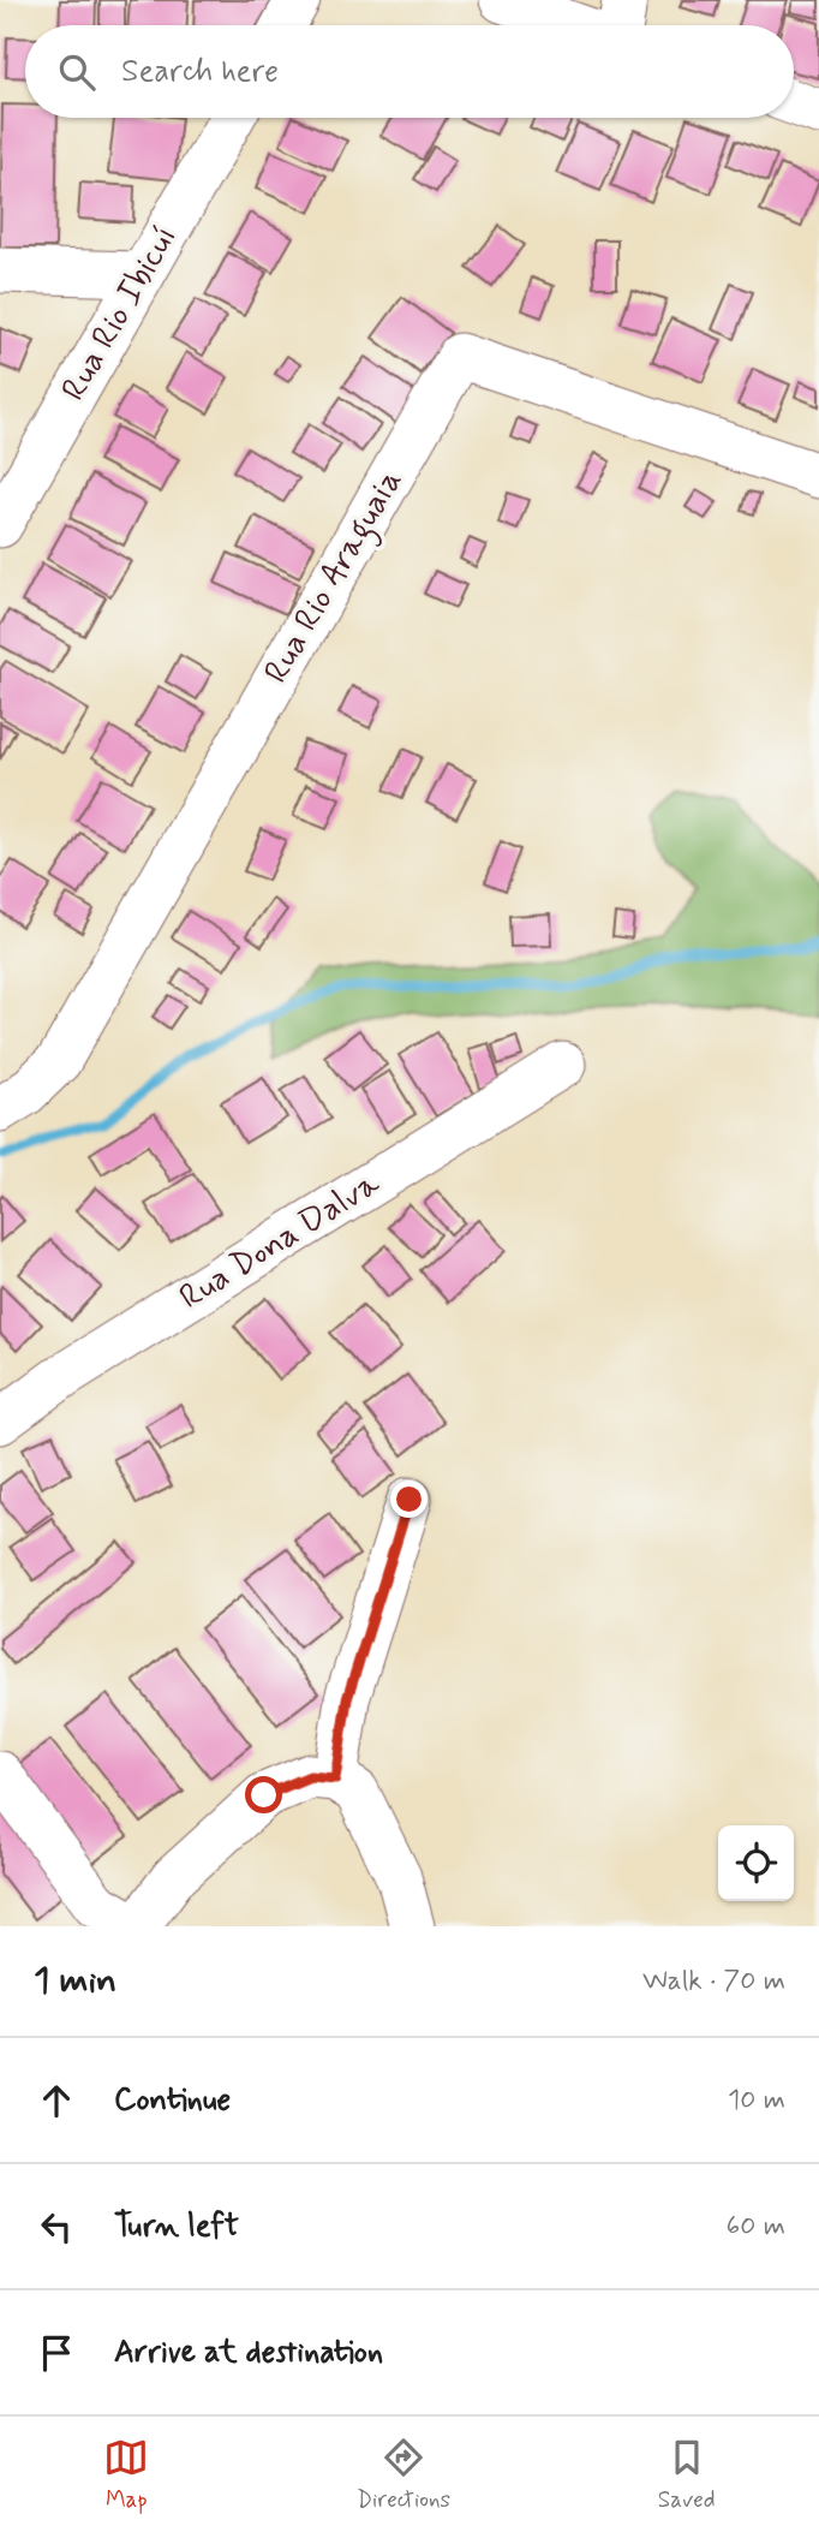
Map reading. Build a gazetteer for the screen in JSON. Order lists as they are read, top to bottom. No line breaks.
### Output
{"streets":{"street":["Rua Rio Ibicuí","Rua Rio Araguaia","Rua Dona Dalva"]},"page":{"search":"Search here","heading":["1 min","Walk · 70 m"],"list":[["Continue","10 m"],["Turn left","60 m"],"Arrive at destination"],"nav":["Map","Directions","Saved"]}}
